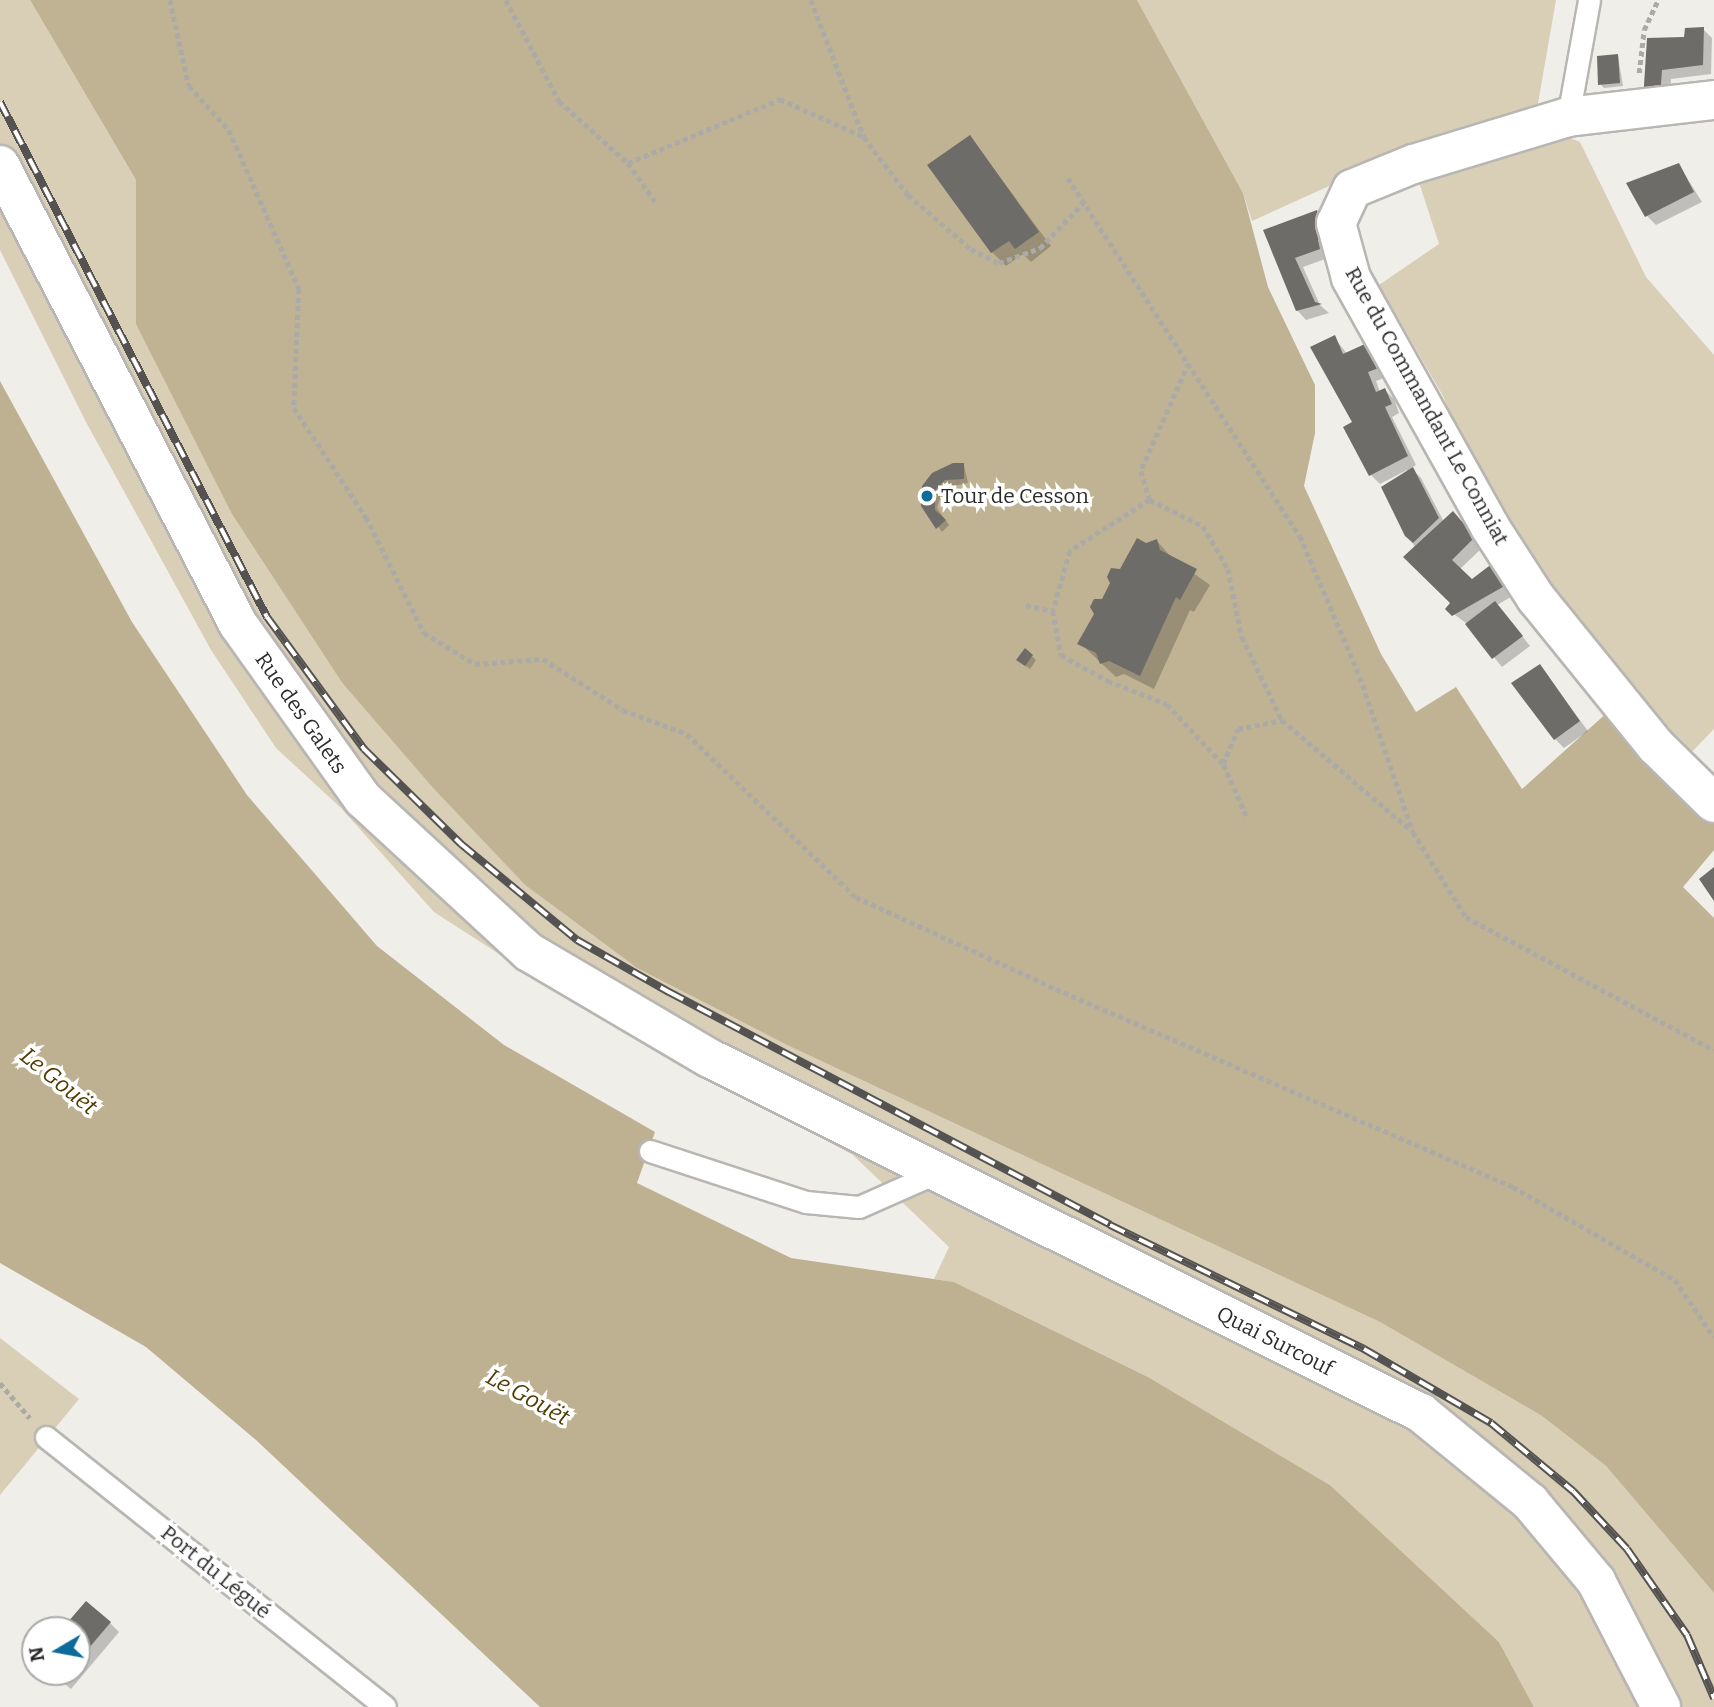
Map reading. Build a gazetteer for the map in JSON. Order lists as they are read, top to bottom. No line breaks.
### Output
{"streets":{"street":["Rue du Commandant Le Conniat","Rue des Galets","Quai Surcouf"],"lane":["Port du Légué"]},"crossings":[["Rue des Galets","Quai Surcouf"]],"water":["Le Gouët"],"places":["Tour de Cesson"],"north":"left"}
